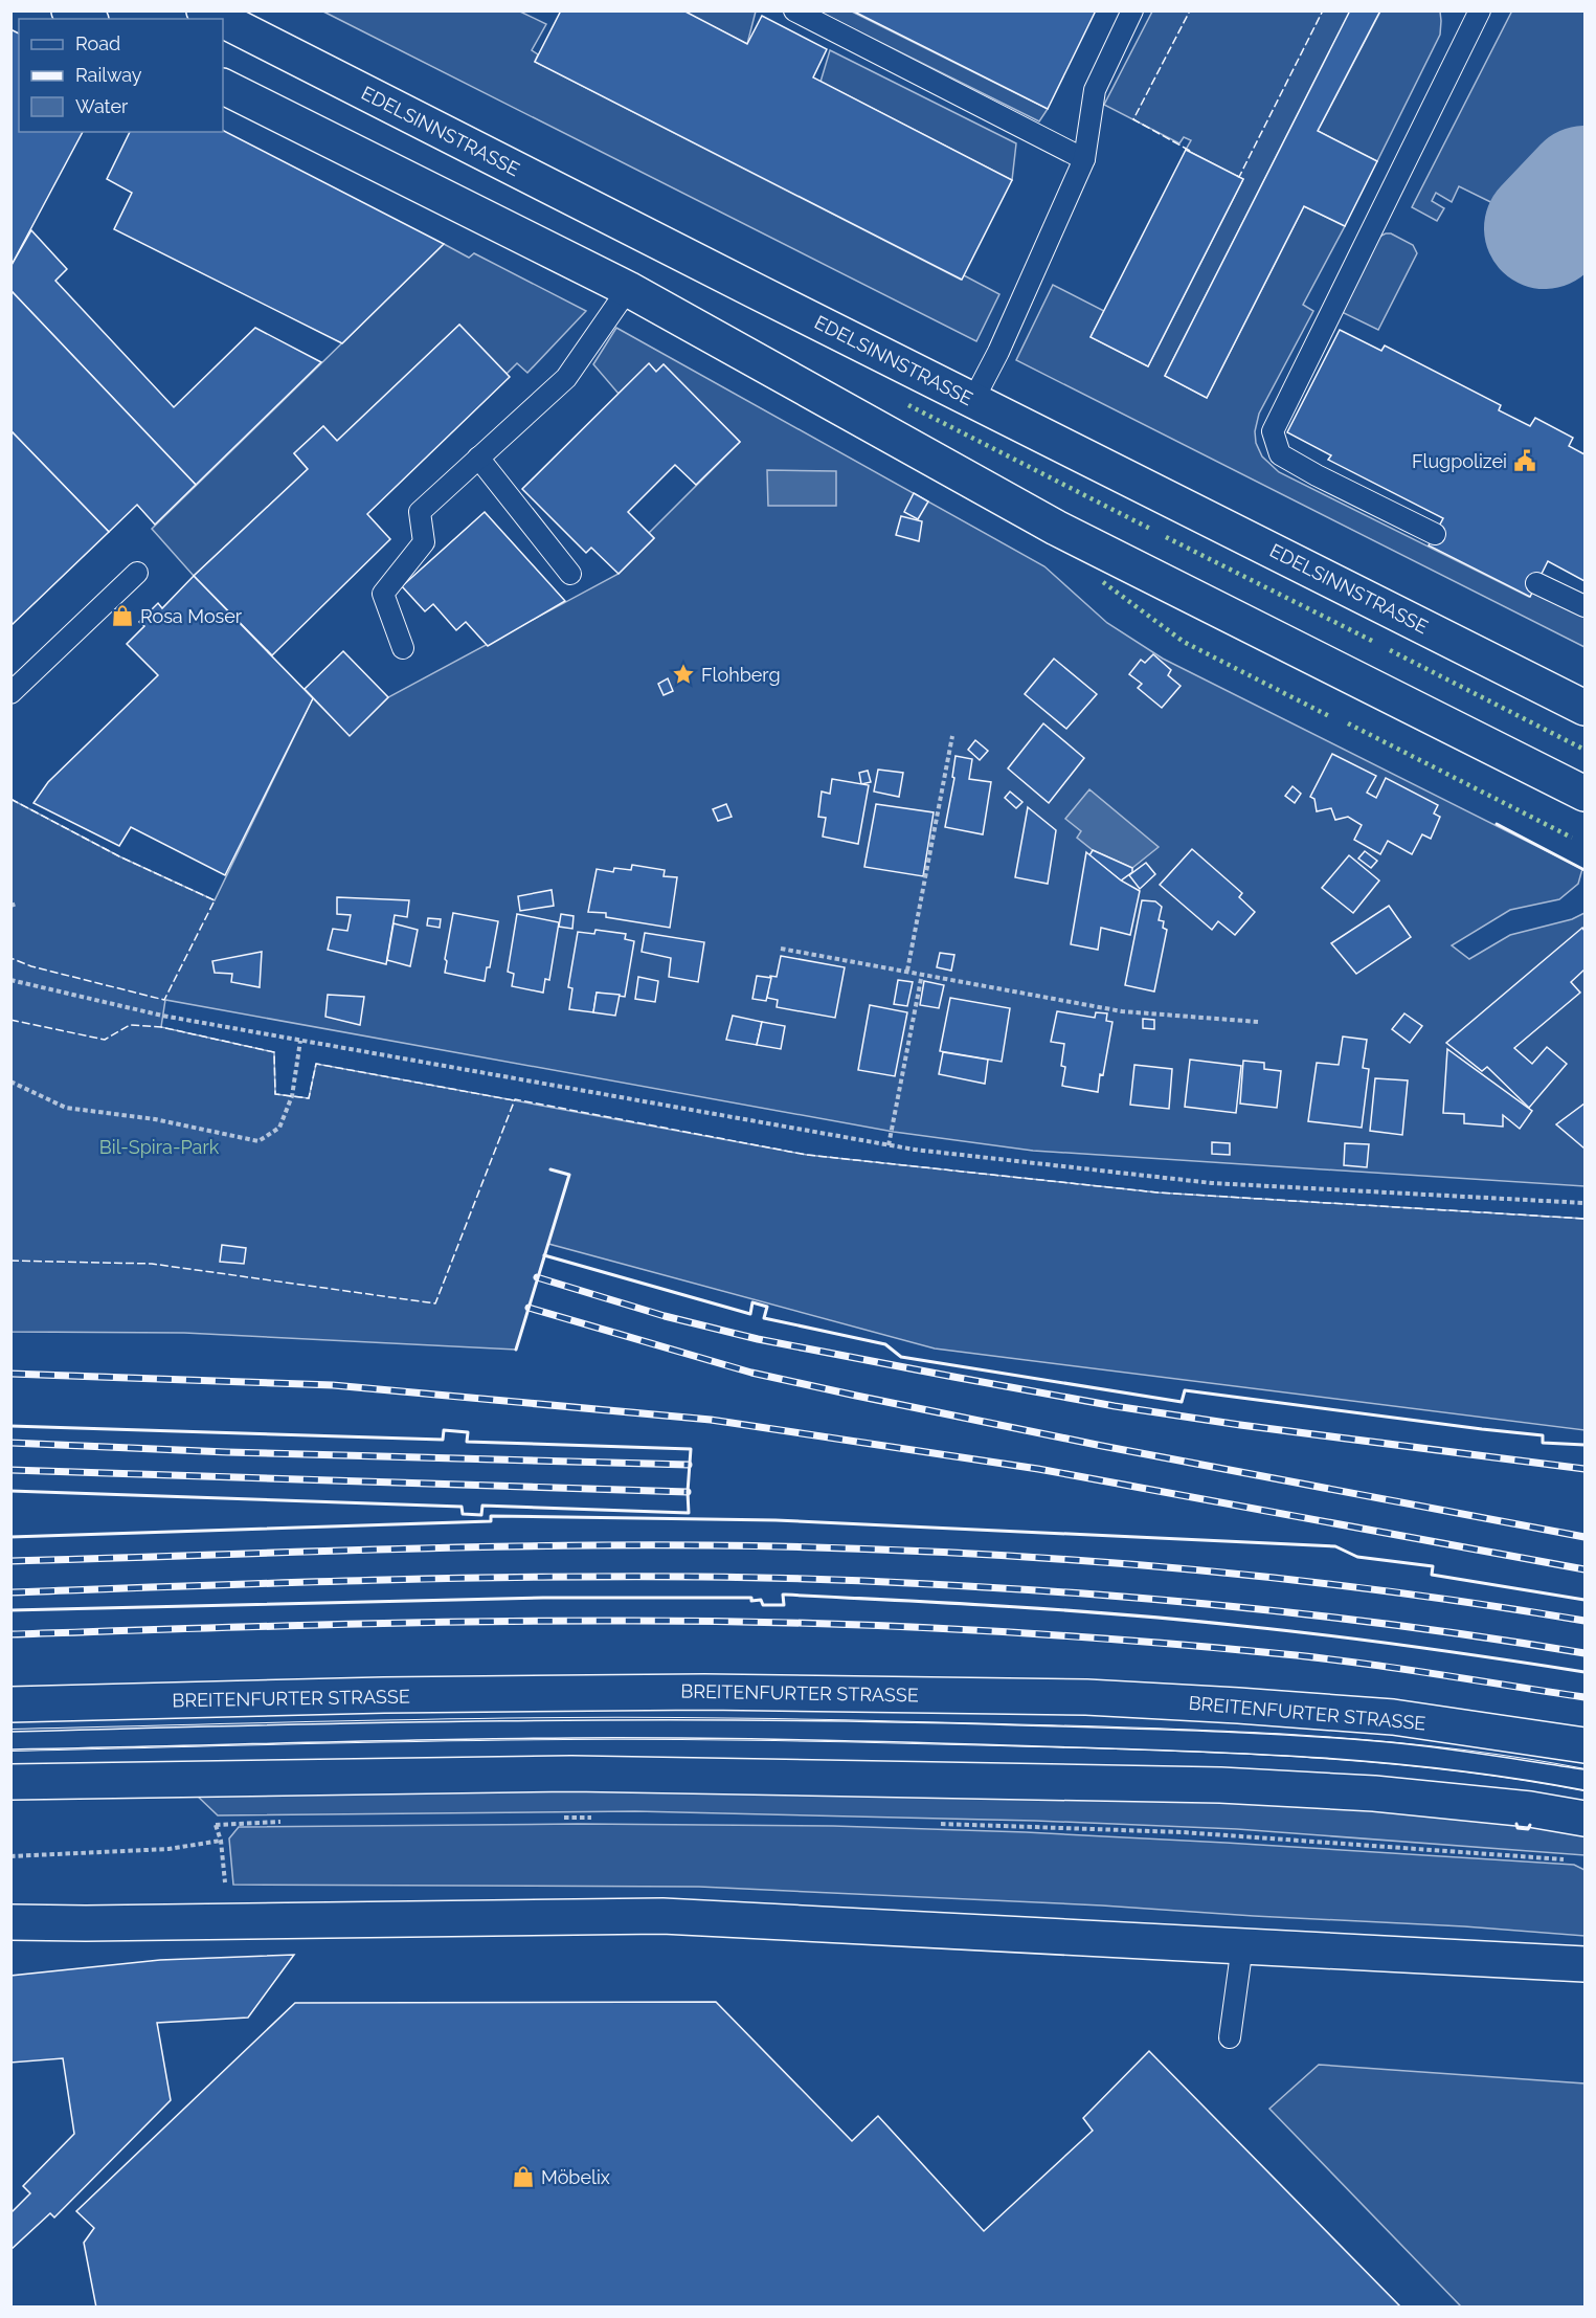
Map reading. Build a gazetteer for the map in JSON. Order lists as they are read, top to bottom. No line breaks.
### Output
{"streets":{"main road":["EDELSINNSTRASSE","BREITENFURTER STRASSE"]},"parks":["Bil-Spira-Park"],"places":{"public building":["Flugpolizei"],"shop":["Rosa Moser","Möbelix"],"place":["Flohberg"]},"legend":["Road","Railway","Water"]}
